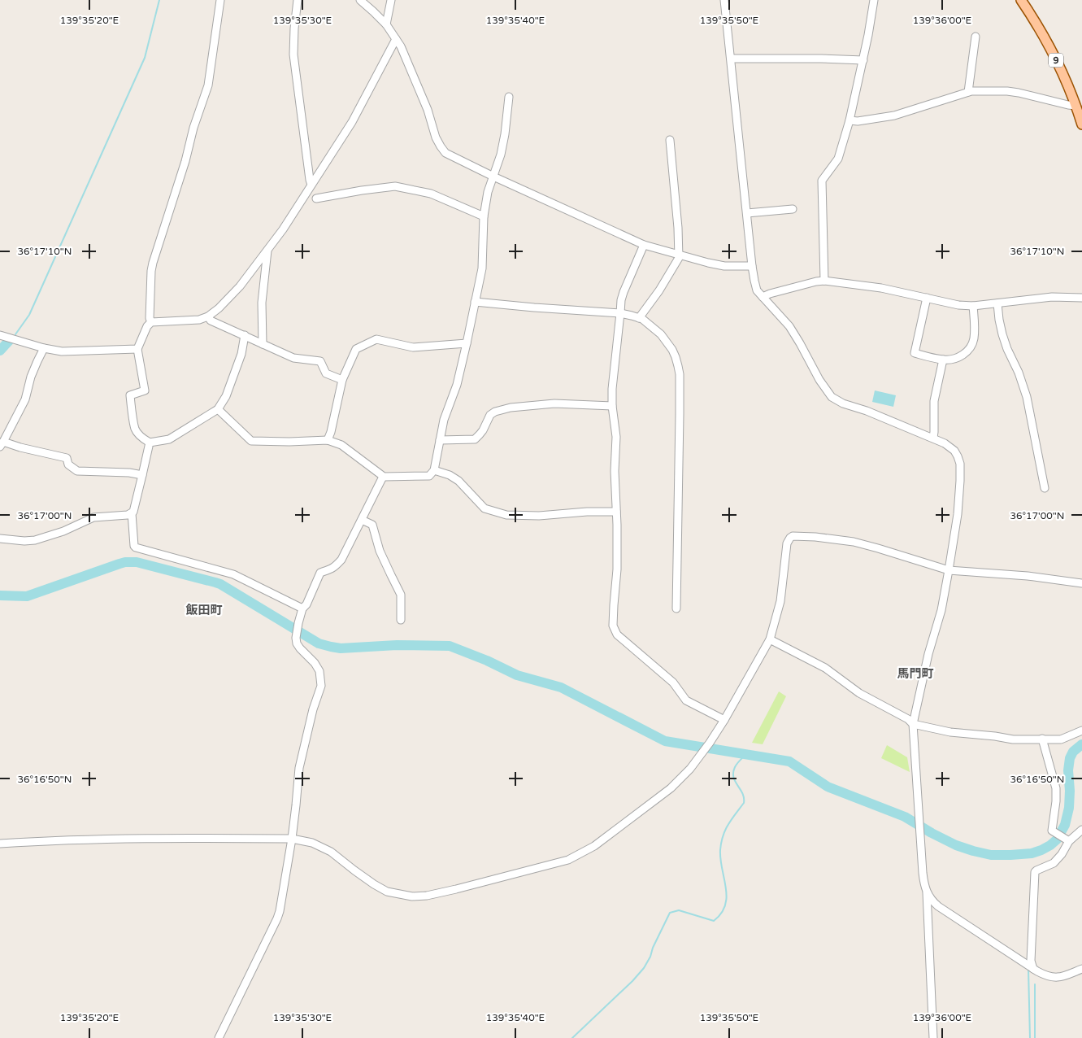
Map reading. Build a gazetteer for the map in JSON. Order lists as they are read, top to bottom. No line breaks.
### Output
{"streets":{"main road":["9"]},"districts":["飯田町","馬門町"],"coordinates":["139°35'20\"E","139°35'30\"E","139°35'40\"E","139°35'50\"E","139°36'00\"E","36°17'10\"N","36°17'00\"N","36°16'50\"N"]}
